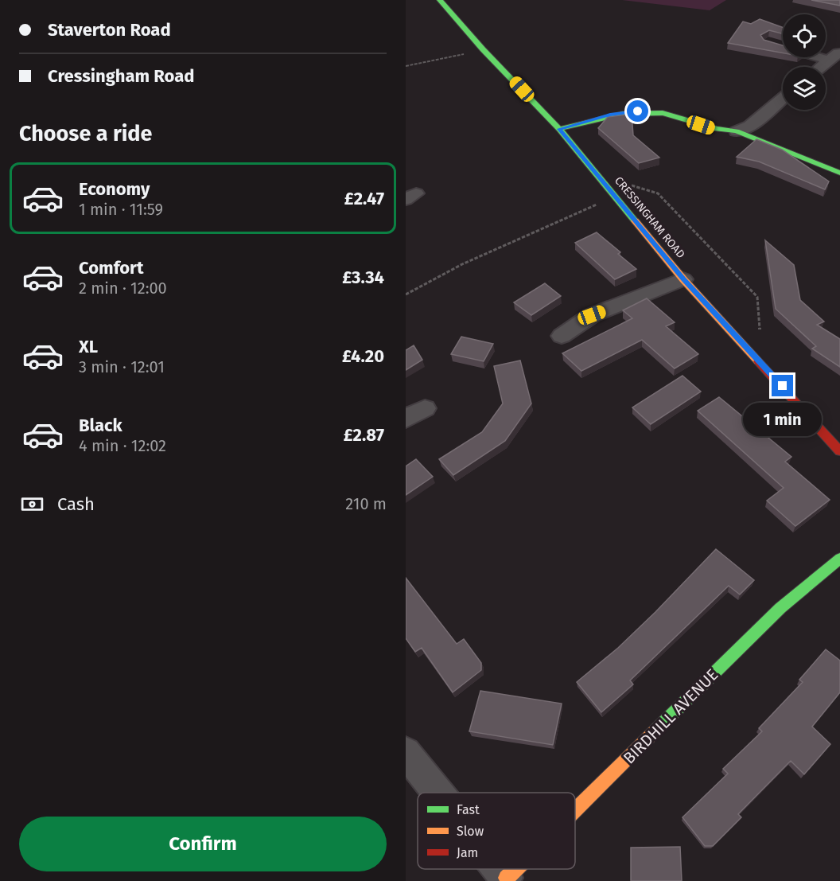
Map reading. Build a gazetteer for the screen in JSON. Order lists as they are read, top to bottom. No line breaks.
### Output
{"streets":{"street":["CRESSINGHAM ROAD","BIRDHILL AVENUE"]},"legend":["Fast","Slow","Jam"],"page":{"banner":["Staverton Road","Cressingham Road"],"heading":"Choose a ride","list":[{"name":"Economy","note":"1 min · 11:59","value":"£2.47"},{"name":"Comfort","note":"2 min · 12:00","value":"£3.34"},{"name":"XL","note":"3 min · 12:01","value":"£4.20"},{"name":"Black","note":"4 min · 12:02","value":"£2.87"}],"bubble":"1 min","pay":["Cash","210 m"],"buttons":"Confirm"}}
